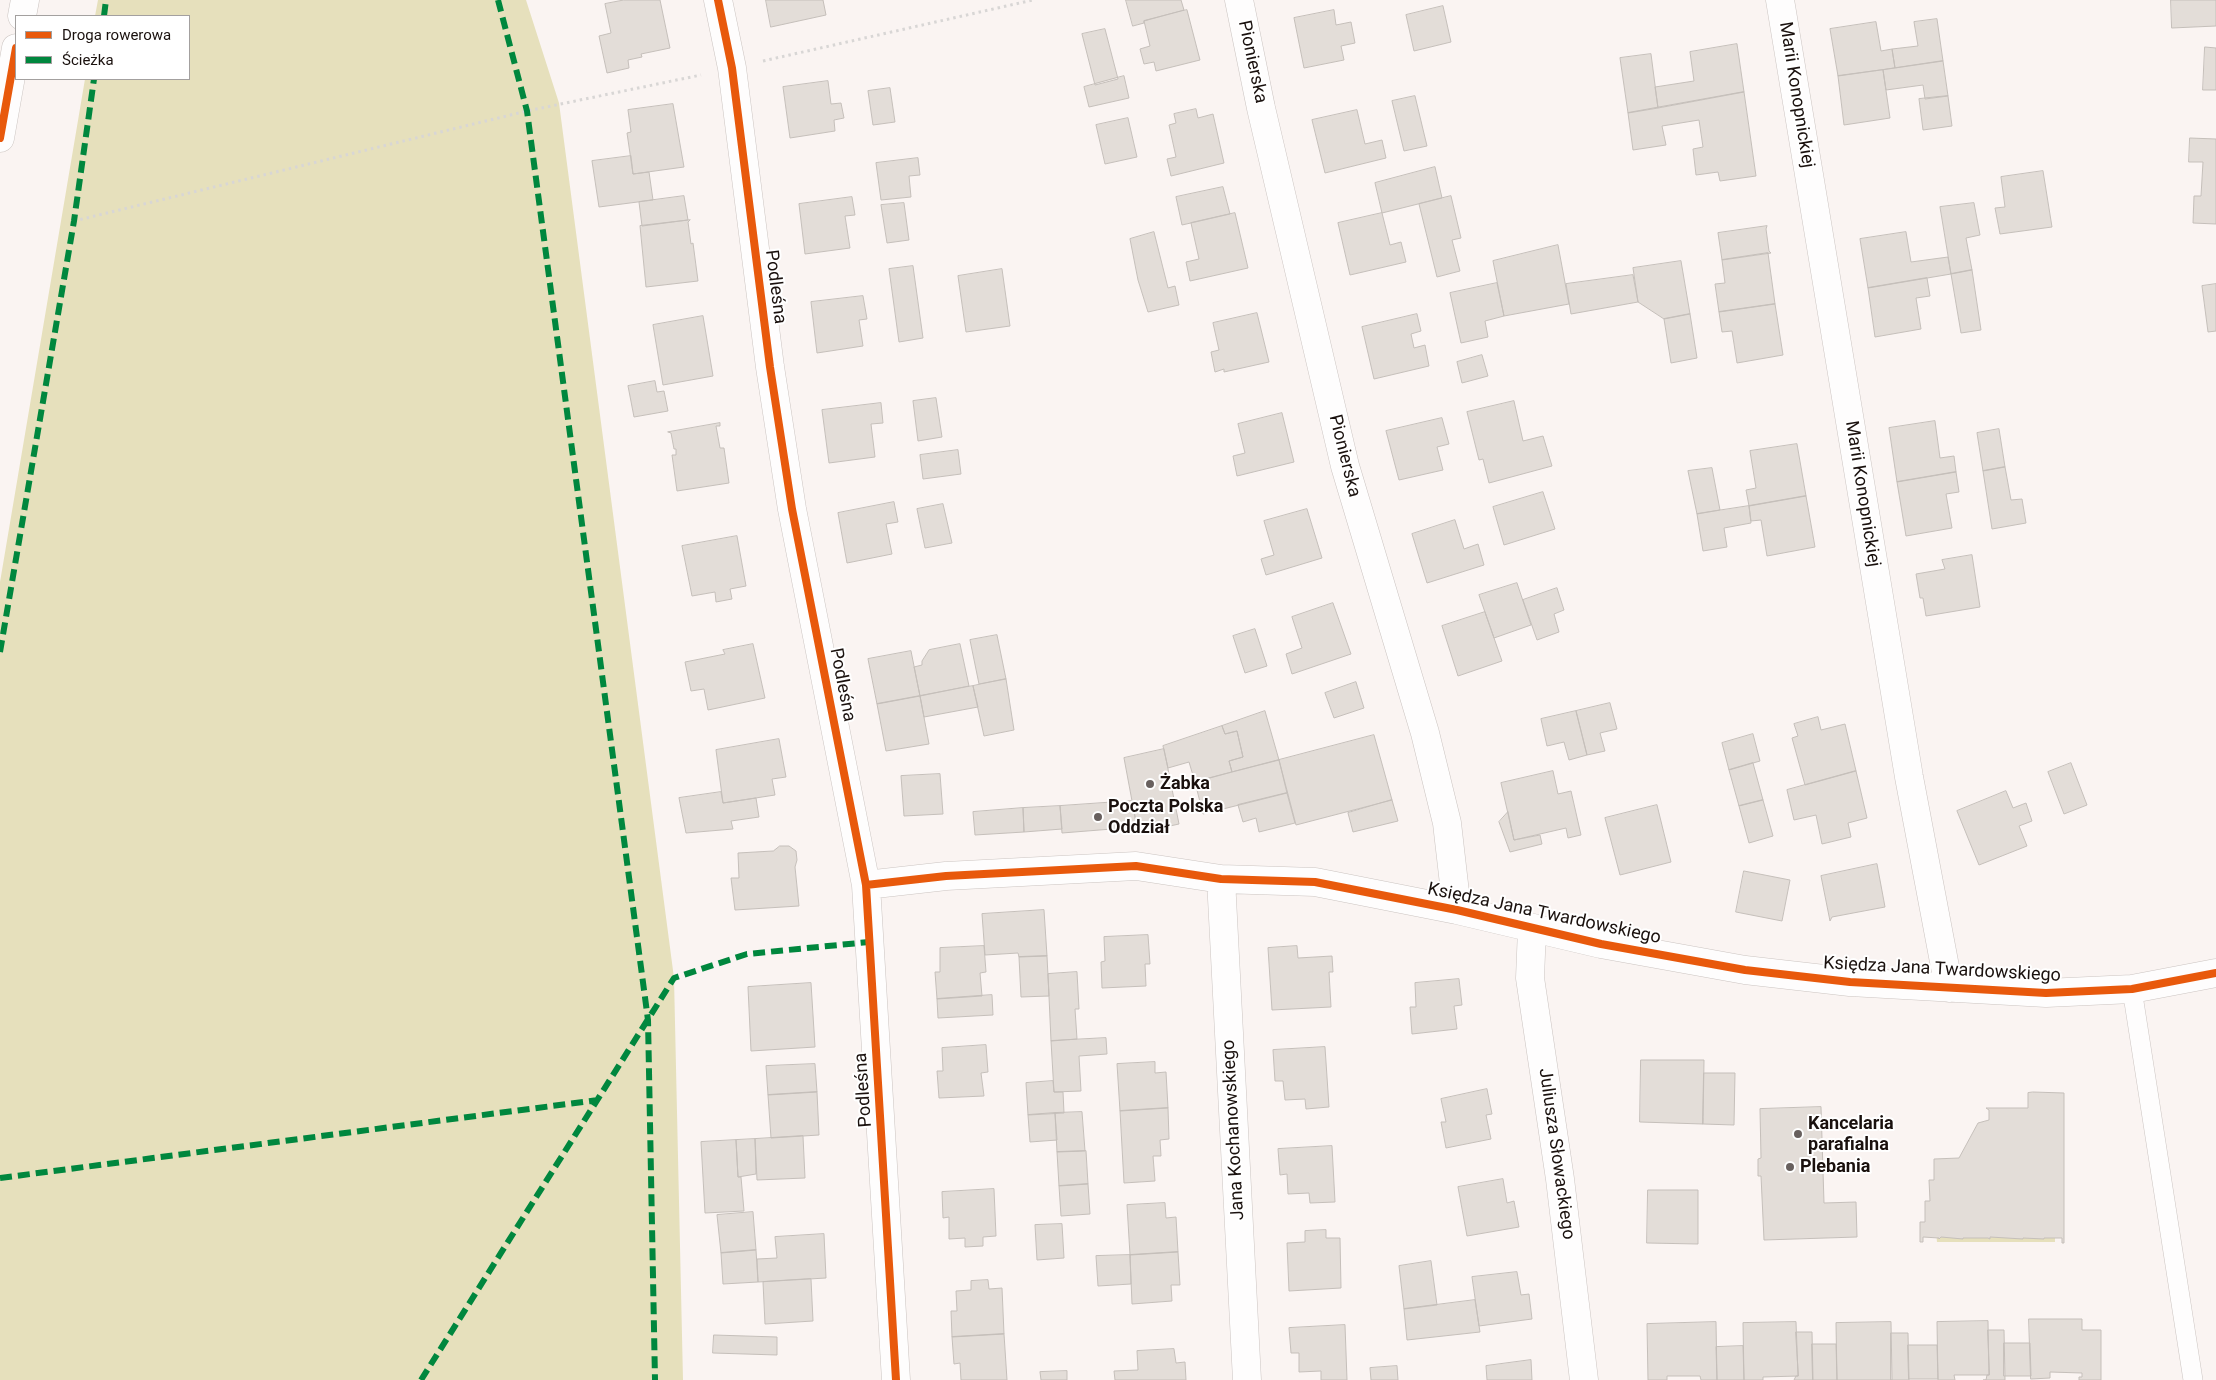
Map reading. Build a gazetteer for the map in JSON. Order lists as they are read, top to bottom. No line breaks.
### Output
{"streets":{"street":["Pionierska","Marii Konopnickiej","Podleśna","Księdza Jana Twardowskiego","Jana Kochanowskiego","Juliusza Słowackiego"]},"crossings":[["Pionierska","Księdza Jana Twardowskiego"],["Marii Konopnickiej","Księdza Jana Twardowskiego"],["Podleśna","Księdza Jana Twardowskiego"],["Księdza Jana Twardowskiego","Jana Kochanowskiego"],["Księdza Jana Twardowskiego","Juliusza Słowackiego"]],"places":["Żabka","Poczta Polska Oddział","Kancelaria parafialna","Plebania"],"legend":["Droga rowerowa","Ścieżka"]}
